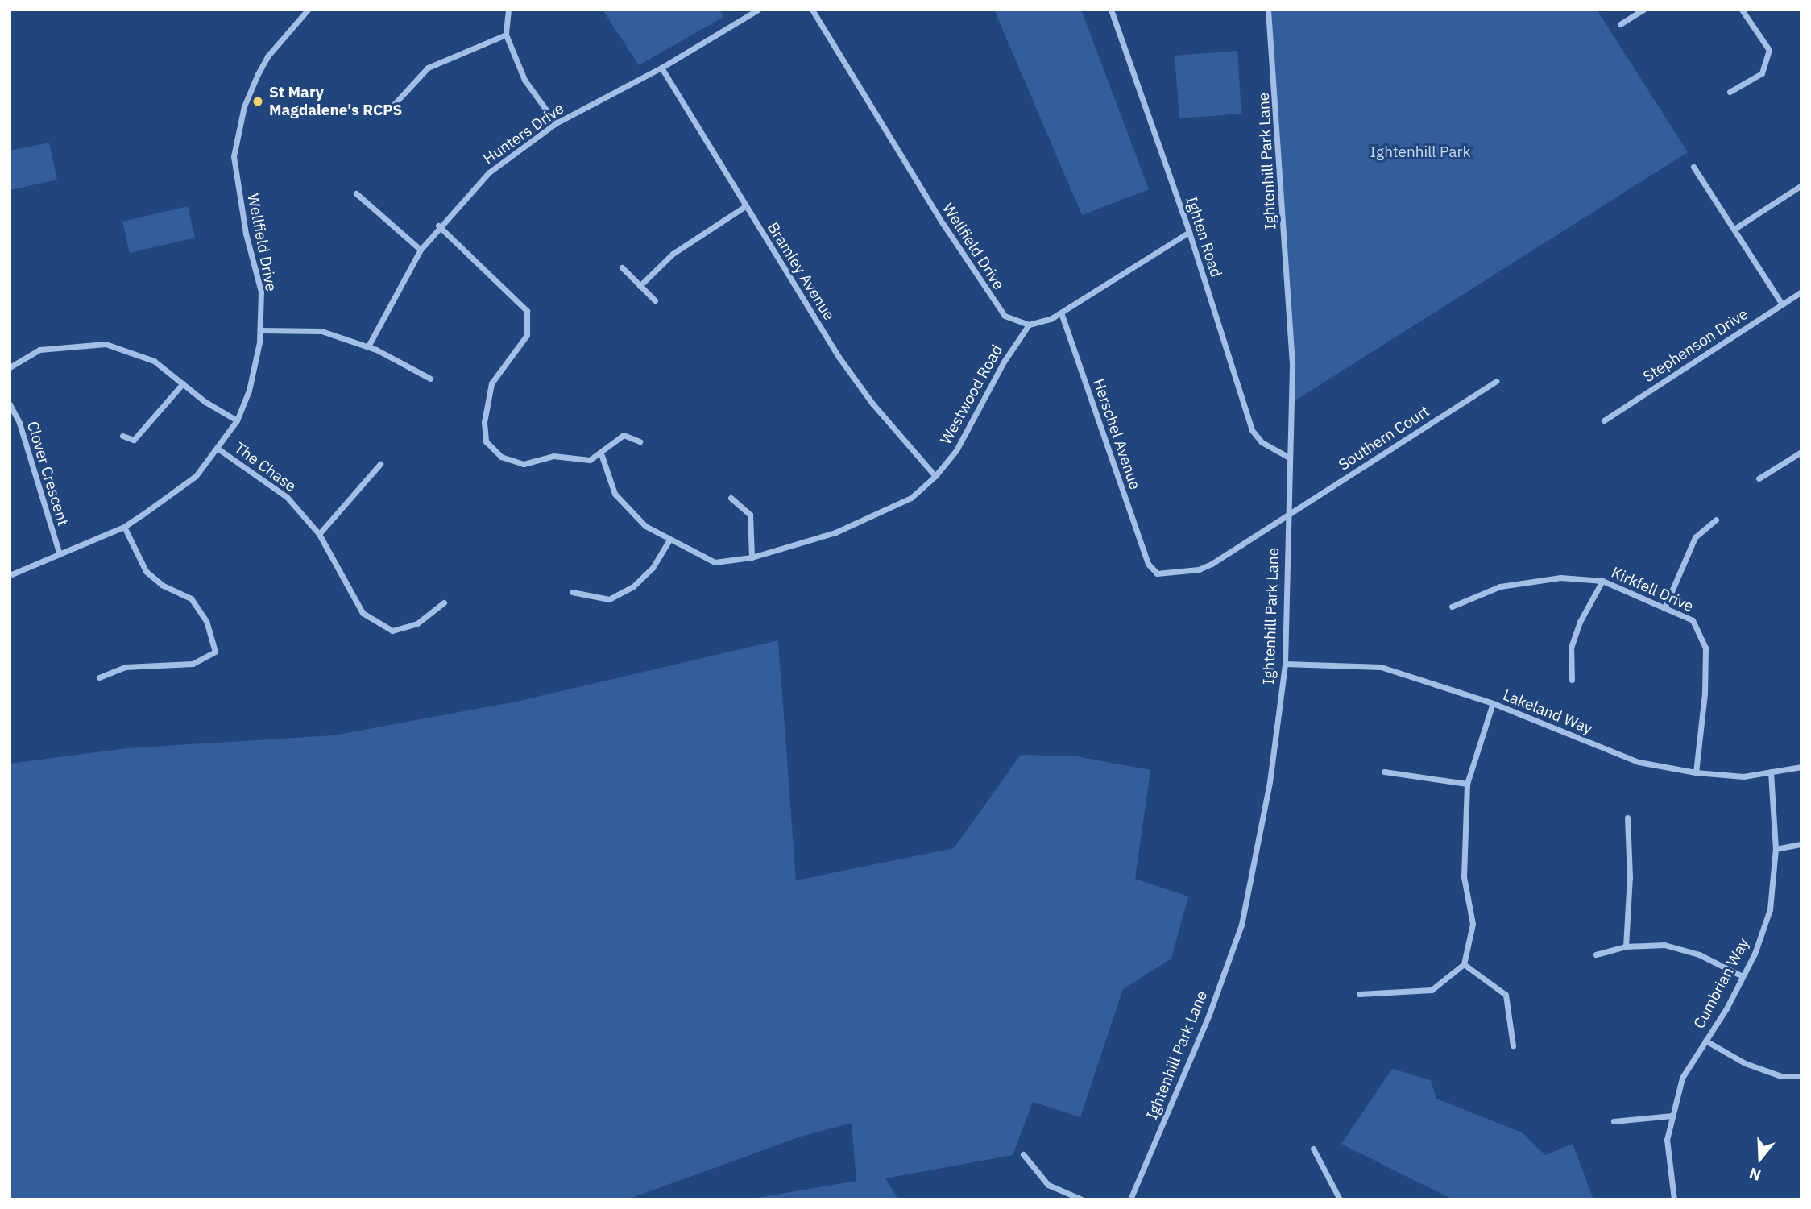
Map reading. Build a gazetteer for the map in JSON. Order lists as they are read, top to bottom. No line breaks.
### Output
{"streets":{"street":["Hunters Drive","Ightenhill Park Lane","Ighten Road","Wellfield Drive","Bramley Avenue","Stephenson Drive","Westwood Road","Herschel Avenue","Southern Court","The Chase","Clover Crescent","Kirkfell Drive","Lakeland Way","Cumbrian Way"]},"crossings":[["Hunters Drive","Bramley Avenue"],["Ightenhill Park Lane","Ighten Road"],["Ightenhill Park Lane","Southern Court"],["Ightenhill Park Lane","Lakeland Way"],["Wellfield Drive","Westwood Road"],["Wellfield Drive","The Chase"],["Wellfield Drive","Clover Crescent"],["Bramley Avenue","Westwood Road"],["Herschel Avenue","Southern Court"],["Kirkfell Drive","Lakeland Way"],["Lakeland Way","Cumbrian Way"]],"parks":["Ightenhill Park"],"places":["St Mary Magdalene's RCPS"],"north":"bottom"}
